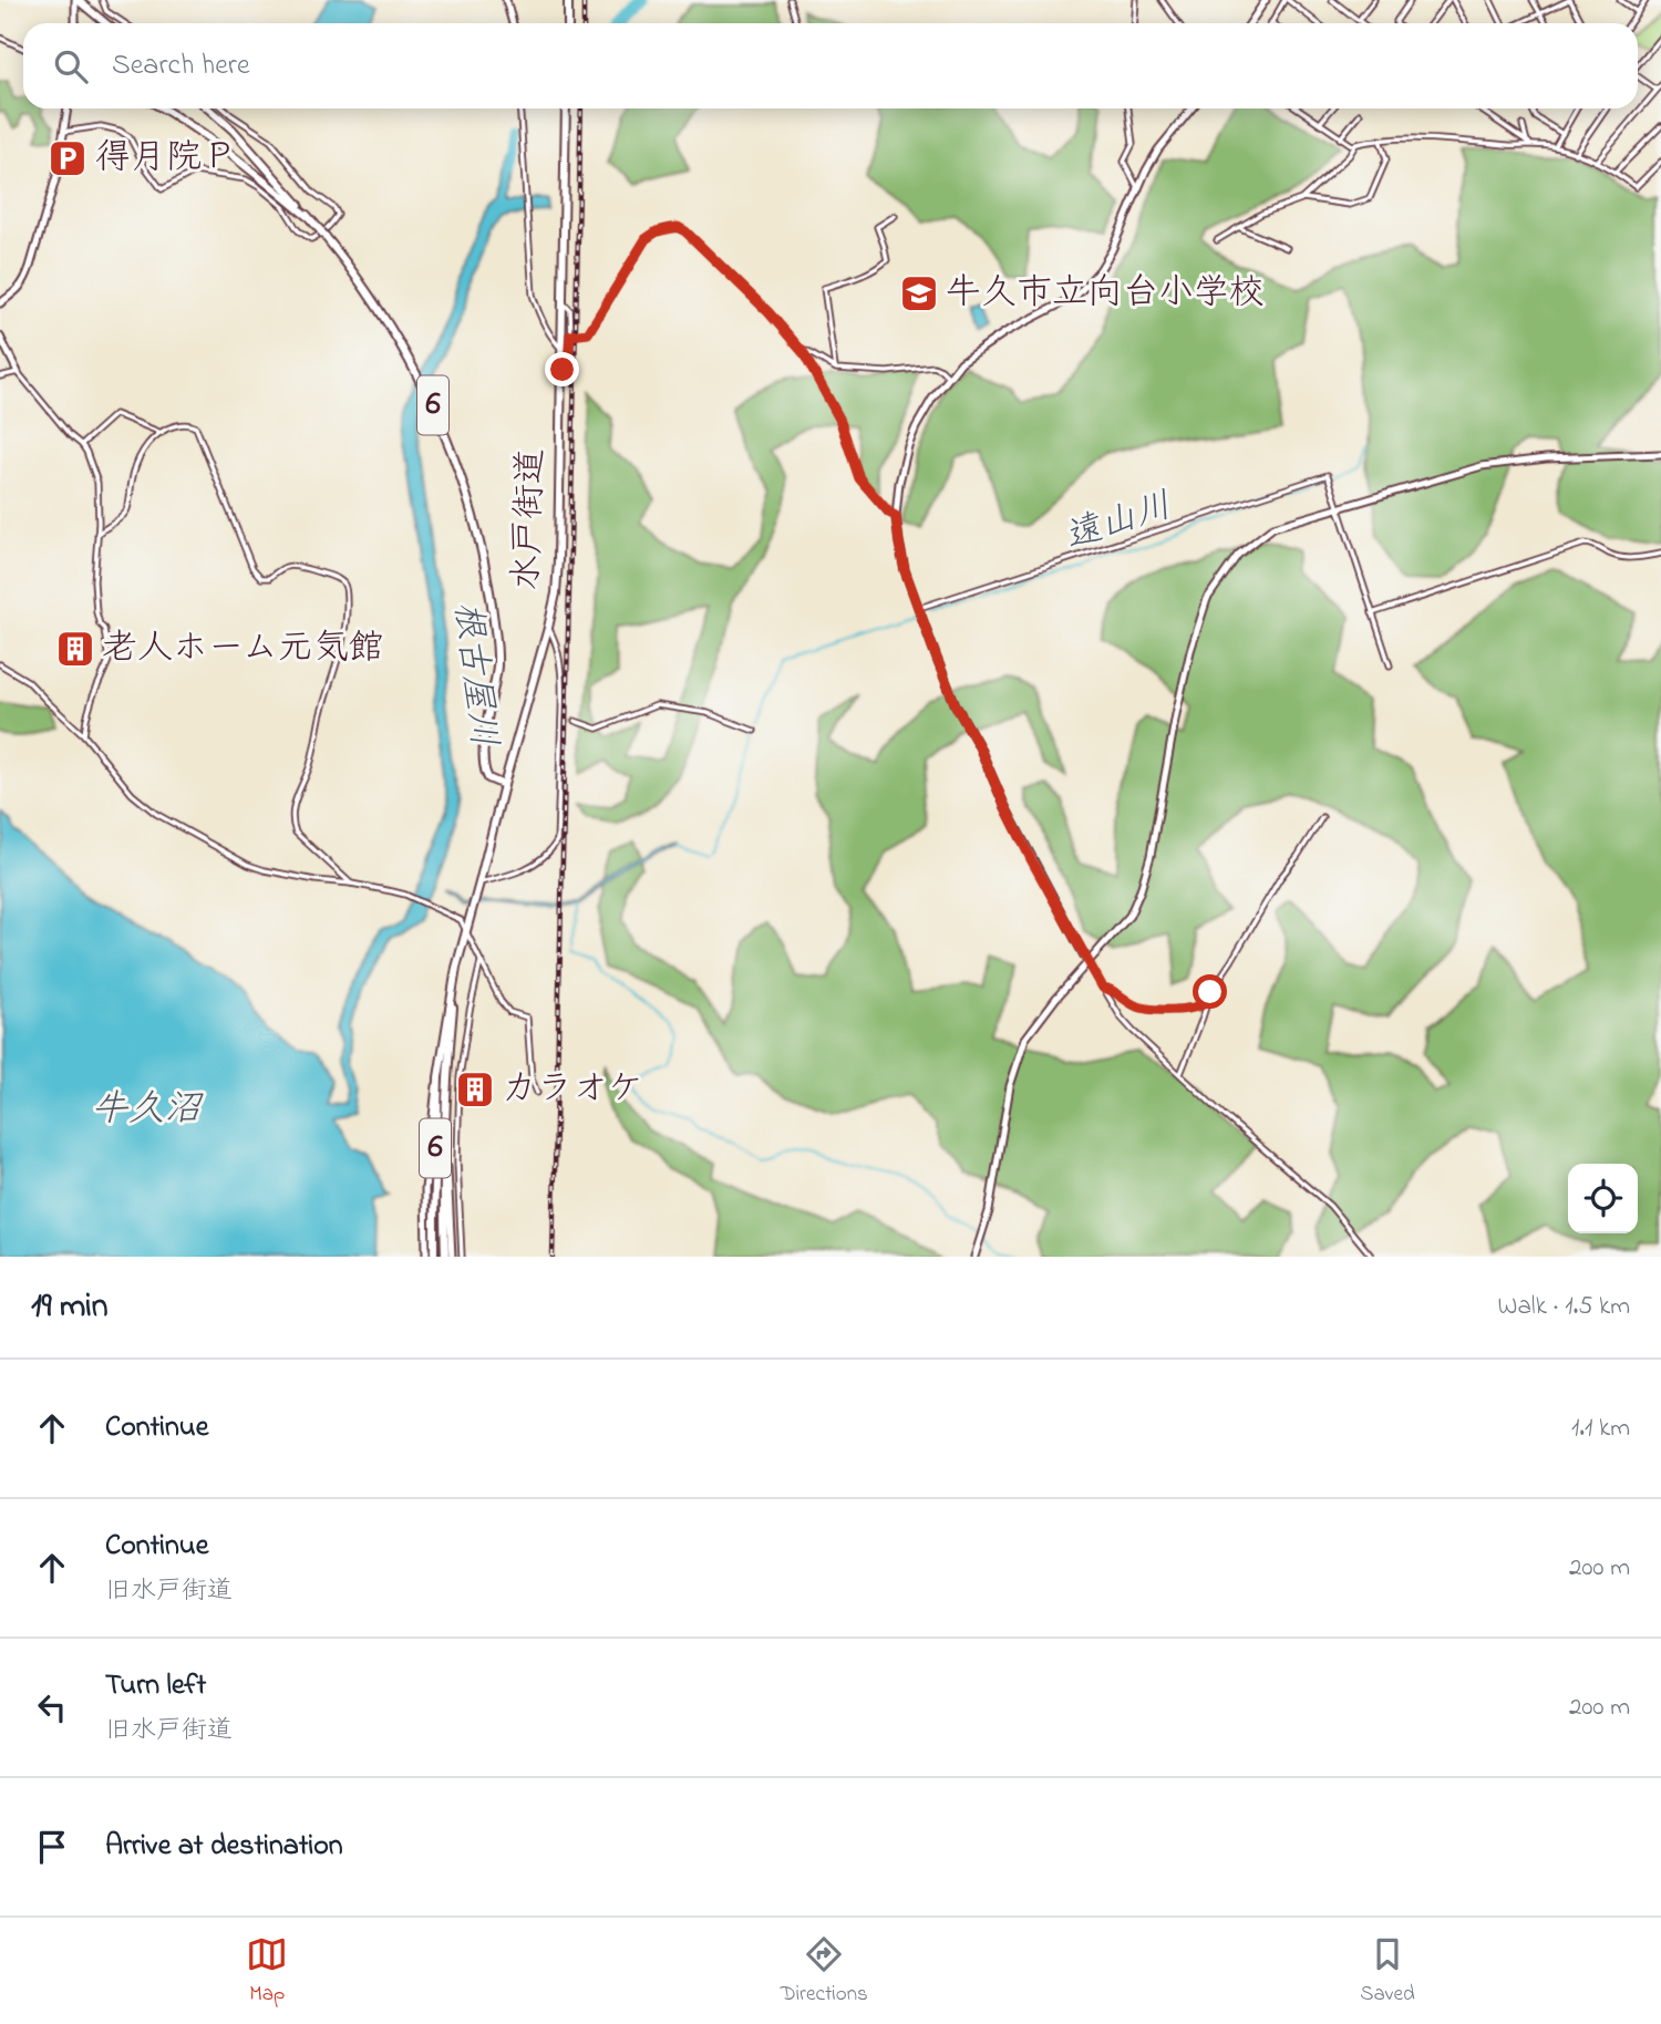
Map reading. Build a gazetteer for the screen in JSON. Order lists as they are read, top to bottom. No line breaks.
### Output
{"streets":{"highway":["6","水戸街道"]},"crossings":[["6","水戸街道"]],"water":["遠山川","根古屋川","牛久沼"],"places":{"parking":["得月院Ｐ"],"school or university":["牛久市立向台小学校"],"building":["老人ホーム元気館","カラオケ"]},"page":{"search":"Search here","heading":["19 min","Walk · 1.5 km"],"list":[["Continue","1.1 km"],["Continue","旧水戸街道","200 m"],["Turn left","旧水戸街道","200 m"],"Arrive at destination"],"nav":["Map","Directions","Saved"]}}
